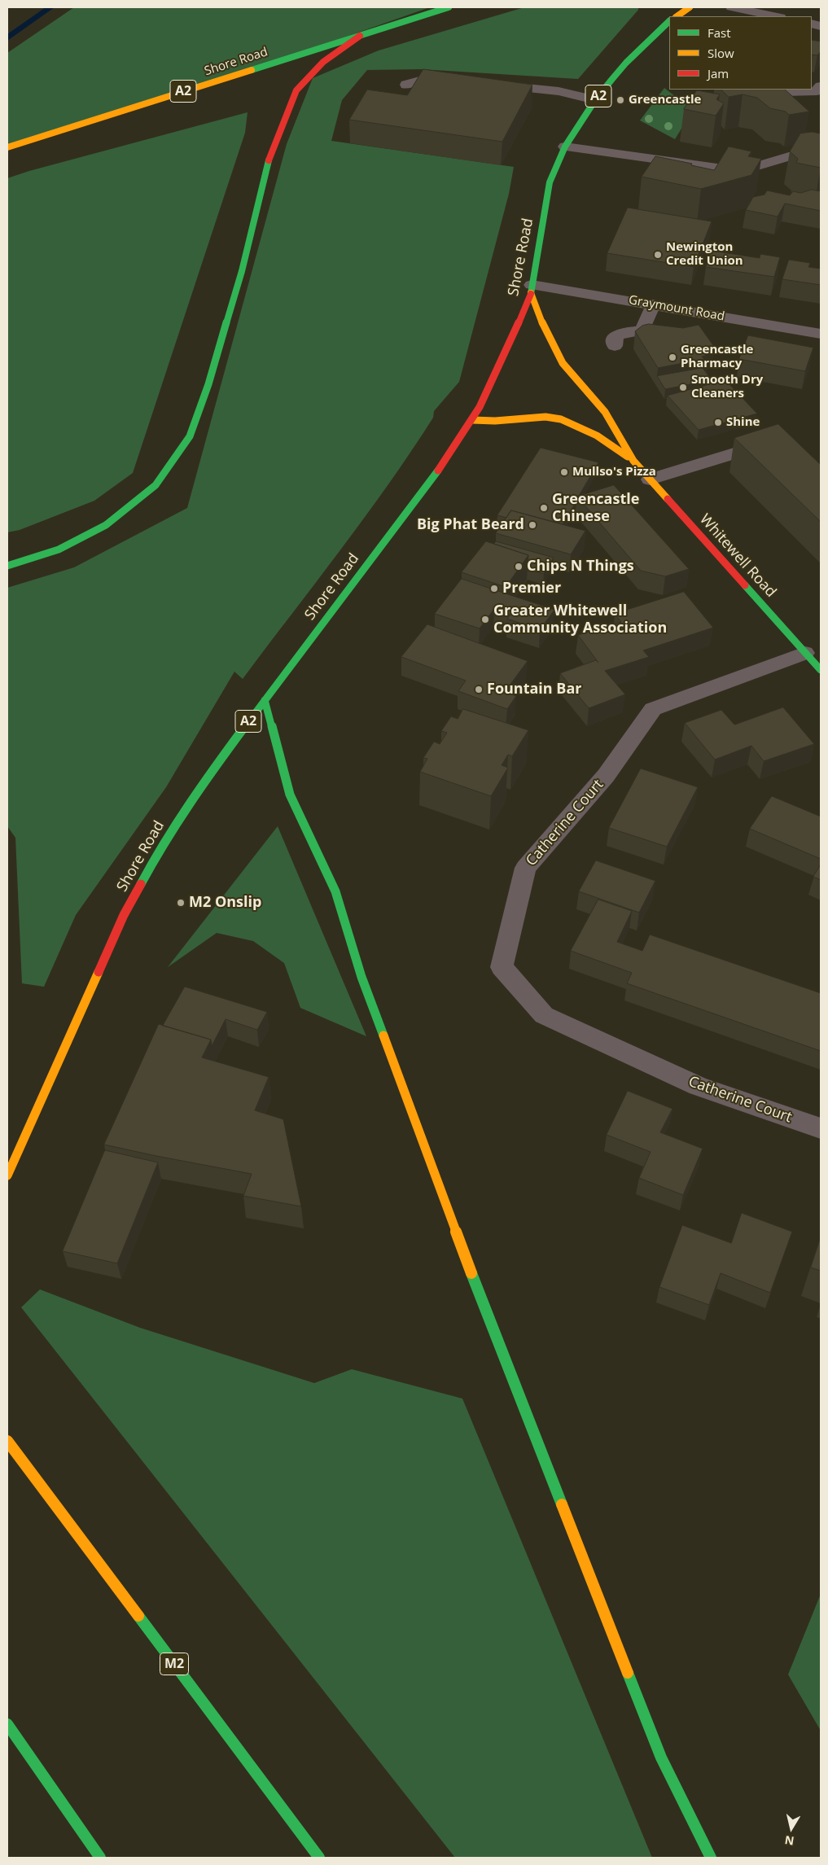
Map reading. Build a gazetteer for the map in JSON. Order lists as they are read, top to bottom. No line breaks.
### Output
{"streets":{"main road":["Shore Road","A2","Whitewell Road","M2"],"street":["Graymount Road","Catherine Court"]},"crossings":[["Shore Road","Graymount Road"],["Shore Road","Whitewell Road"],["Graymount Road","Whitewell Road"],["Whitewell Road","Catherine Court"]],"places":["Greencastle","Newington Credit Union","Greencastle Pharmacy","Smooth Dry Cleaners","Shine","Mullso's Pizza","Greencastle Chinese","Big Phat Beard","Chips N Things","Premier","Greater Whitewell Community Association","Fountain Bar","M2 Onslip"],"legend":["Fast","Slow","Jam"],"north":"bottom"}
